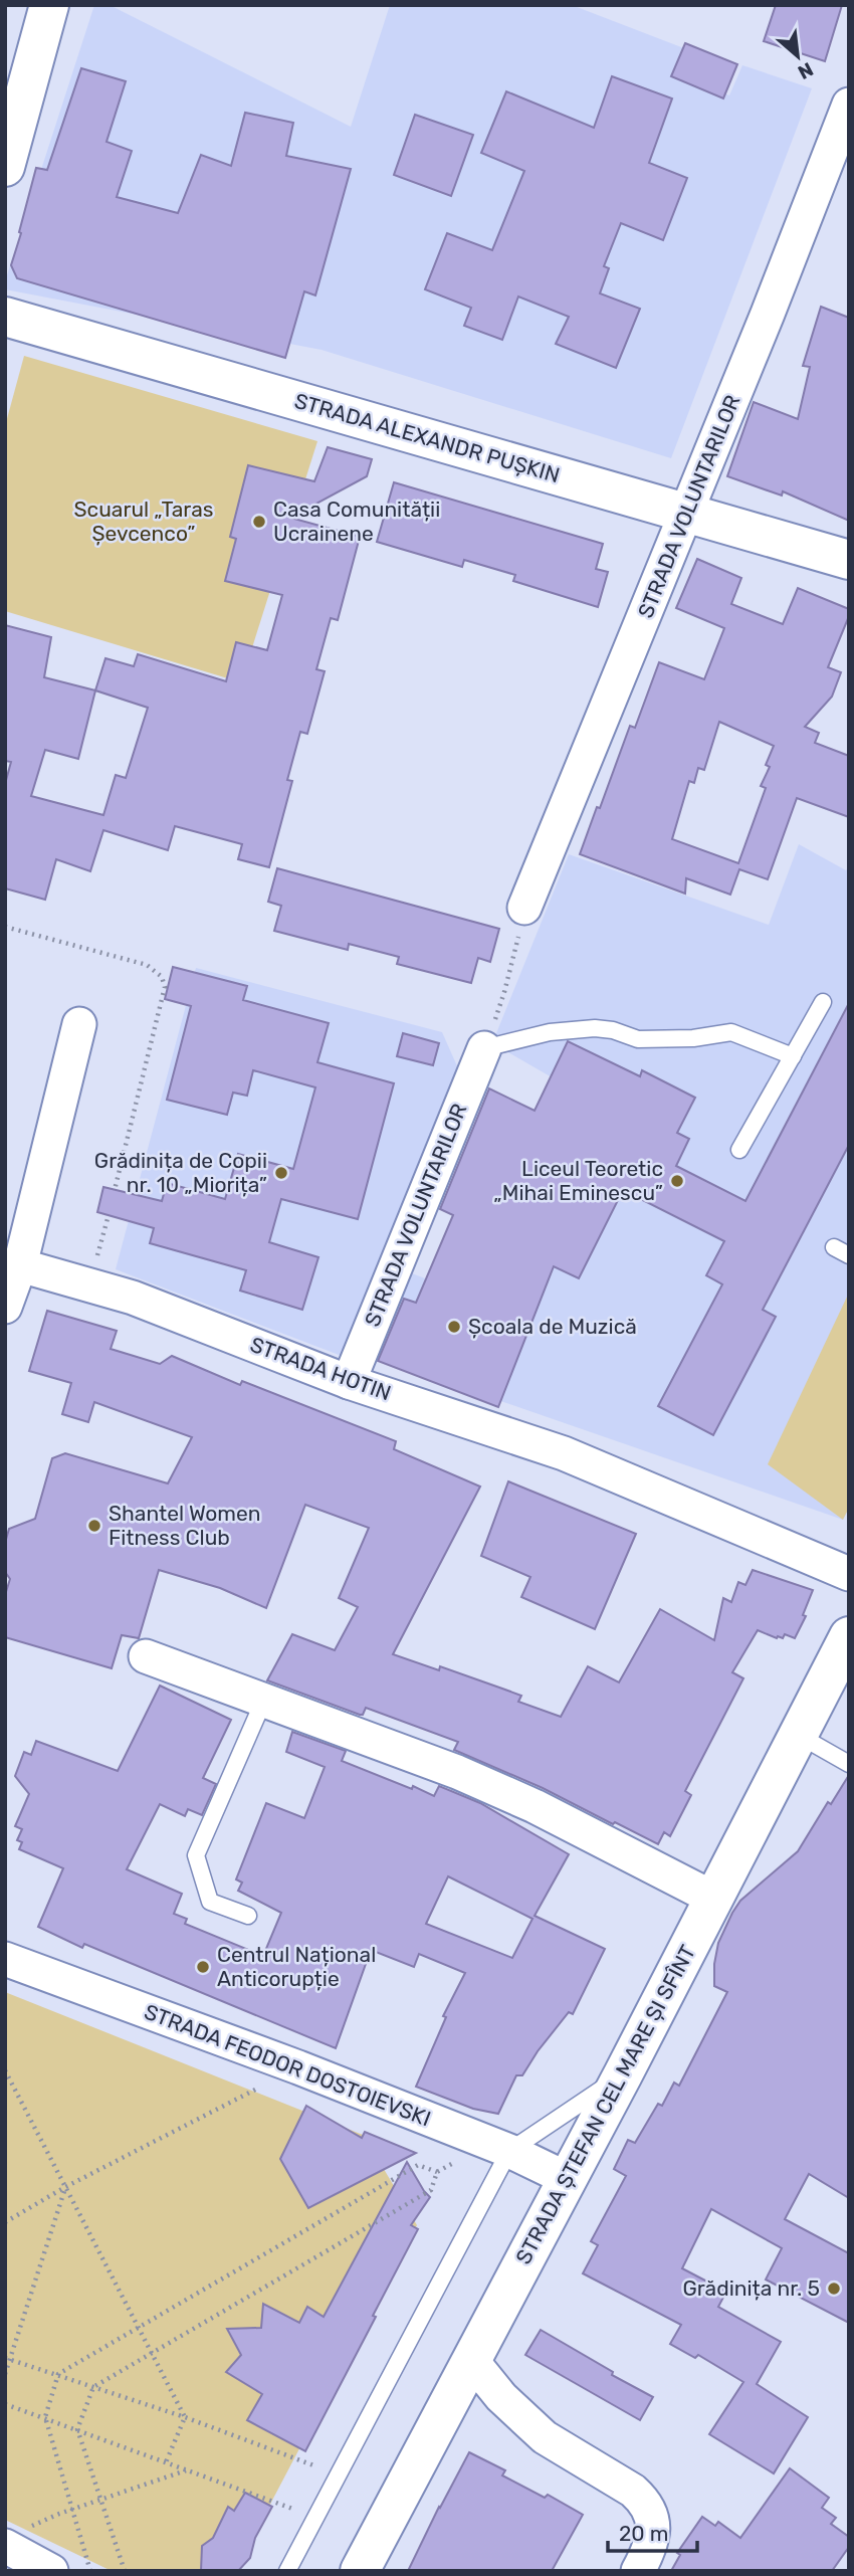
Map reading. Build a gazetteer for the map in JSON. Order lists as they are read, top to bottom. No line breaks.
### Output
{"streets":{"main road":["STRADA ALEXANDR PUȘKIN","STRADA ȘTEFAN CEL MARE ȘI SFÎNT"],"street":["STRADA VOLUNTARILOR","STRADA HOTIN","STRADA FЕODOR DOSTOIEVSKI"]},"crossings":[["STRADA ALEXANDR PUȘKIN","STRADA VOLUNTARILOR"],["STRADA VOLUNTARILOR","STRADA HOTIN"],["STRADA FЕODOR DOSTOIEVSKI","STRADA ȘTEFAN CEL MARE ȘI SFÎNT"]],"parks":["Scuarul „Taras Șevcenco”"],"places":["Casa Comunității Ucrainene","Grădinița de Copii nr. 10 „Miorița”","Liceul Teoretic „Mihai Eminescu”","Școala de Muzică","Shantel Women Fitness Club","Centrul Național Anticorupție","Grădinița nr. 5"],"scale_bar":"20 m","north":"bottom right"}
